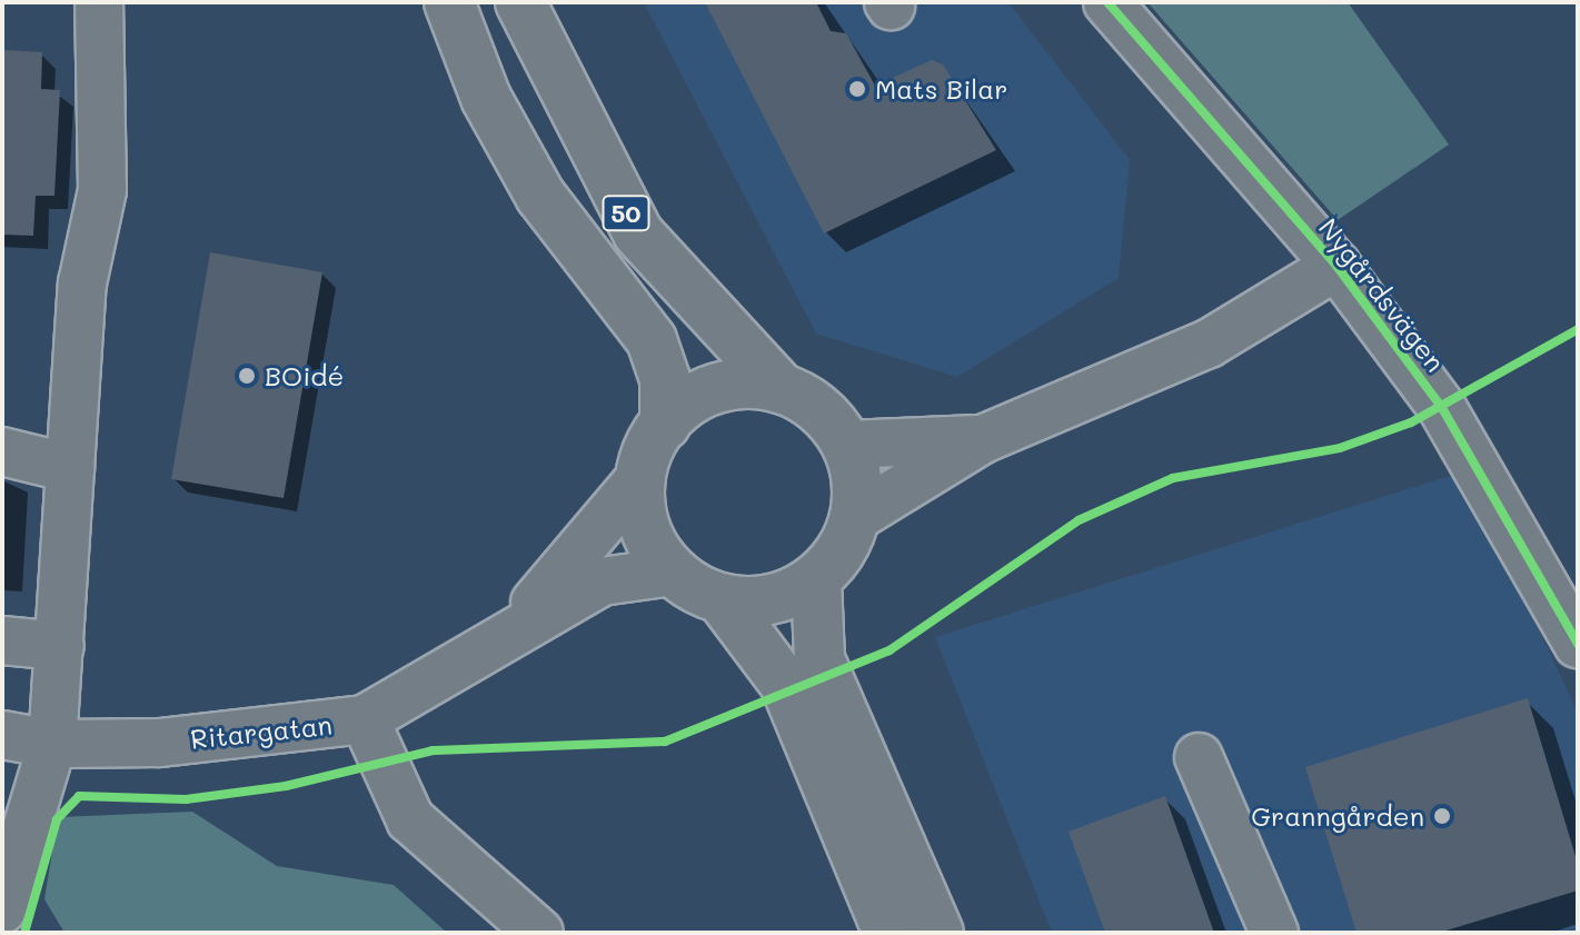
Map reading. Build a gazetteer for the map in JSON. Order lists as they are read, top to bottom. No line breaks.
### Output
{"streets":{"highway":["50"],"street":["Nygårdsvägen","Ritargatan"]},"crossings":[["50","Nygårdsvägen"],["50","Ritargatan"],["Nygårdsvägen","Ritargatan"]],"places":["Mats Bilar","BOidé","Granngården"]}
